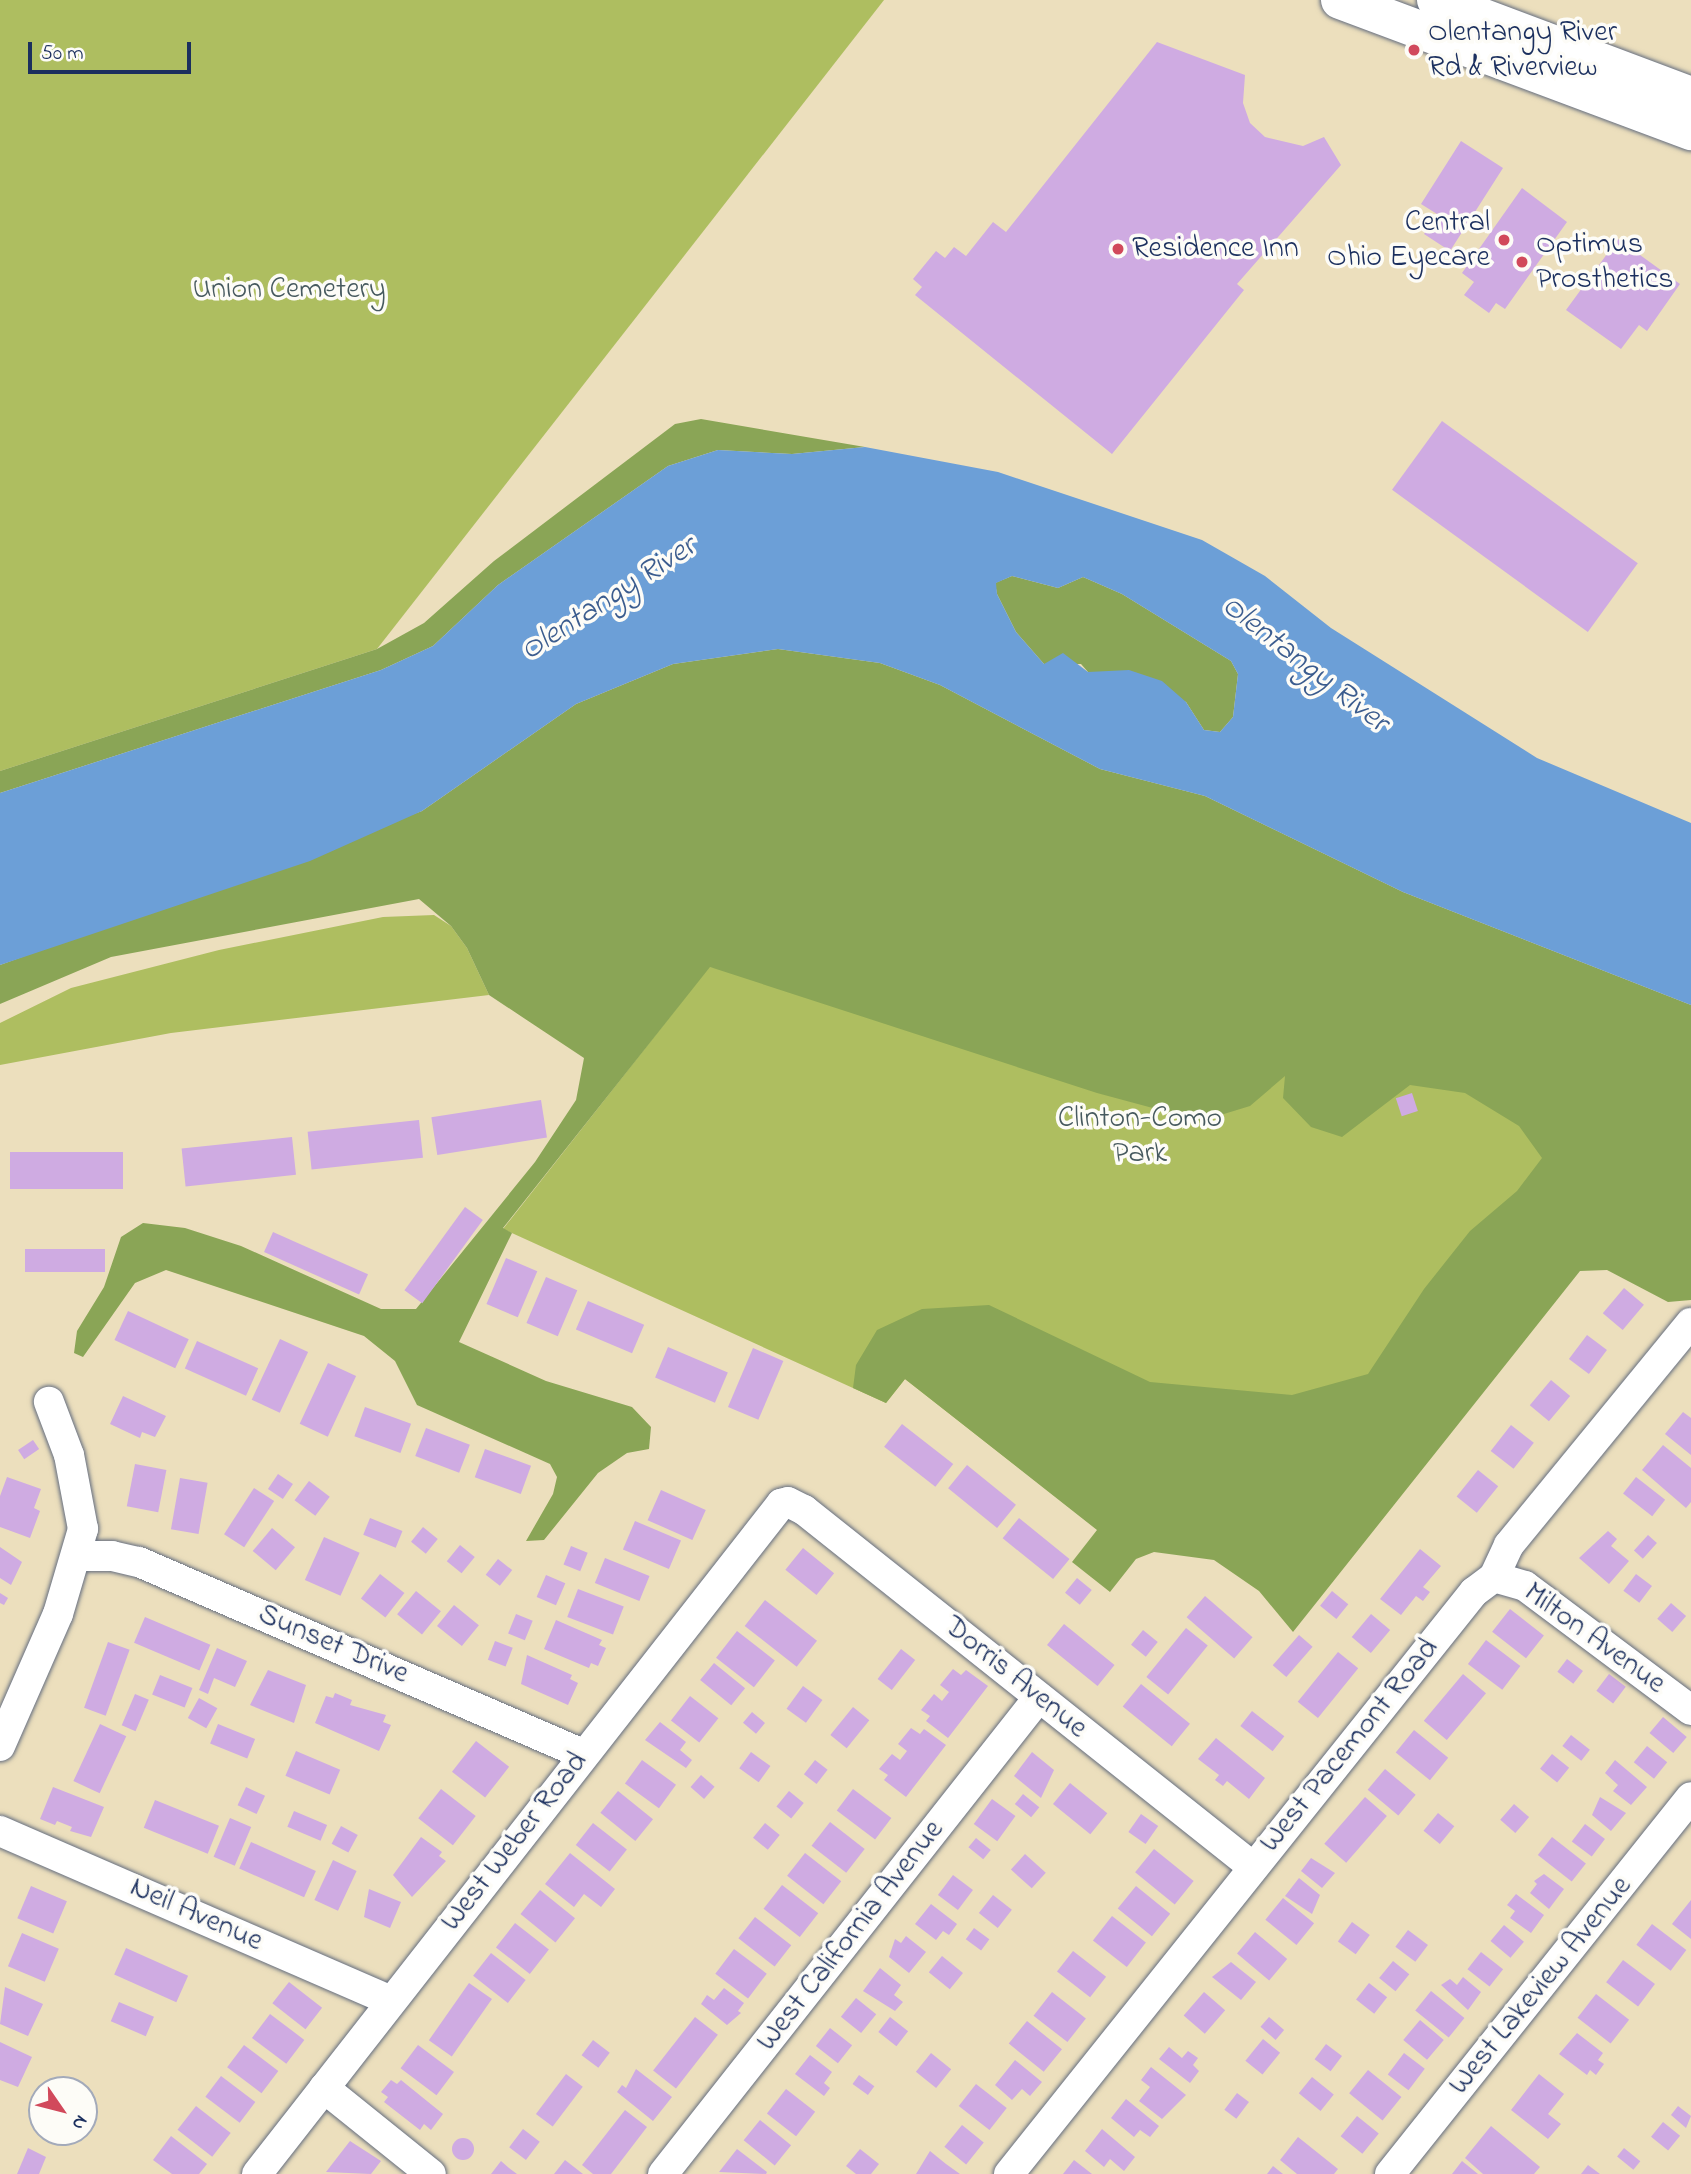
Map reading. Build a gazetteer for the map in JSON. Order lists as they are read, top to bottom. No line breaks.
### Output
{"streets":{"street":["Milton Avenue","Sunset Drive","Dorris Avenue","West Pacemont Road","West Weber Road","Neil Avenue","West California Avenue","West Lakeview Avenue"]},"crossings":[["Milton Avenue","West Pacemont Road"],["Sunset Drive","West Weber Road"],["Dorris Avenue","West Pacemont Road"],["Dorris Avenue","West Weber Road"],["Dorris Avenue","West California Avenue"],["West Weber Road","Neil Avenue"]],"water":["Olentangy River"],"parks":["Union Cemetery","Clinton-Como Park"],"places":["Olentangy River Rd & Riverview","Central Ohio Eyecare","Residence Inn","Optimus Prosthetics"],"scale_bar":"50 m","north":"bottom right"}
